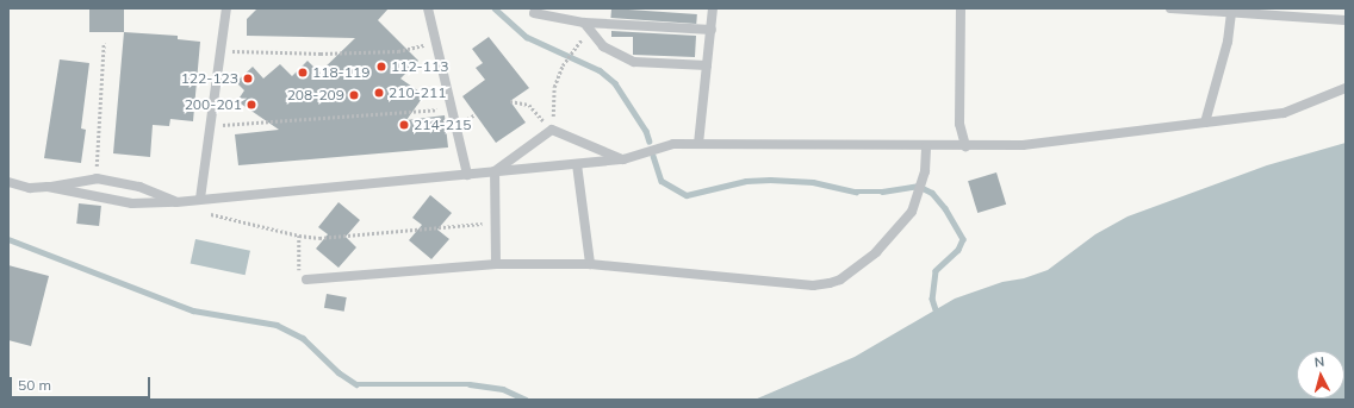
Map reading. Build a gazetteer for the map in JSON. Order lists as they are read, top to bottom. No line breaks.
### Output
{"places":["112-113","118-119","122-123","210-211","208-209","200-201","214-215"],"scale_bar":"50 m","north":"top"}
